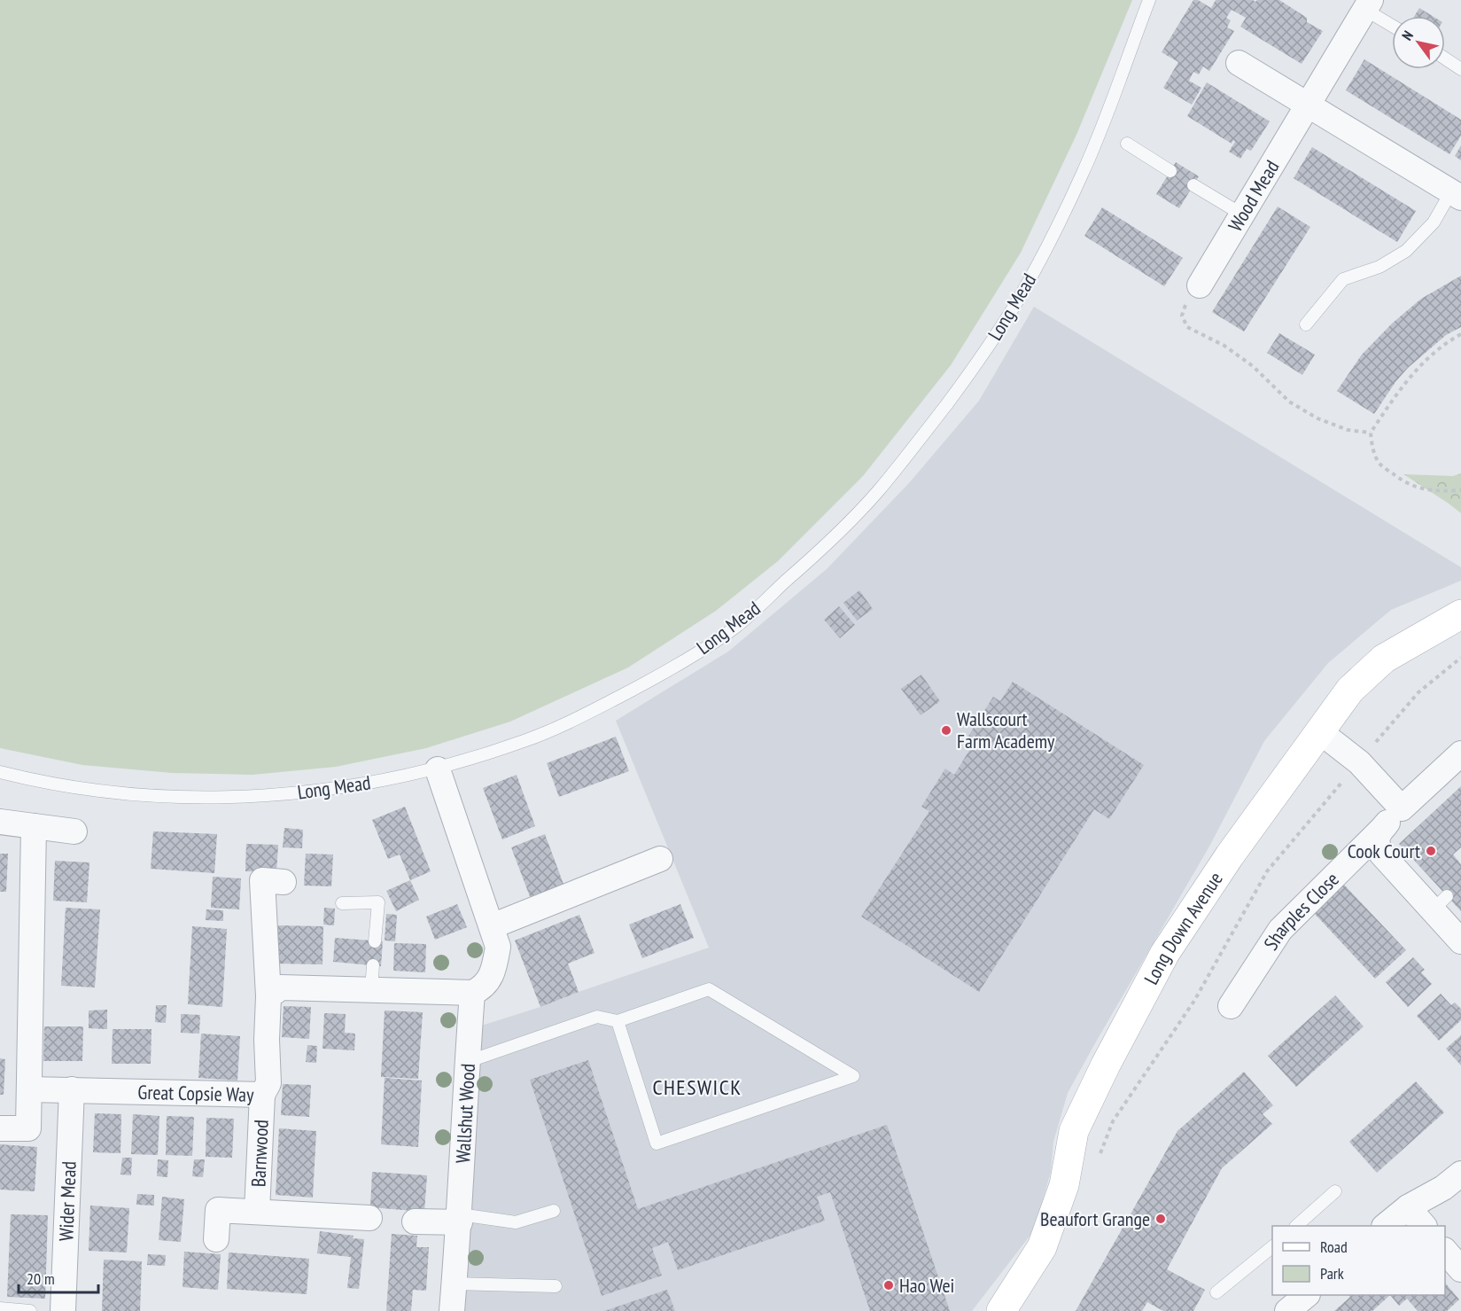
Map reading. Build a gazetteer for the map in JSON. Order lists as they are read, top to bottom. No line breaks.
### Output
{"streets":{"street":["Wood Mead","Sharples Close","Long Down Avenue","Great Copsie Way","Wallshut Wood","Barnwood","Wider Mead"],"lane":["Long Mead"]},"crossings":[["Great Copsie Way","Barnwood"],["Great Copsie Way","Wider Mead"]],"districts":["CHESWICK"],"places":["Wallscourt Farm Academy","Cook Court","Beaufort Grange","Hao Wei"],"legend":["Road","Park"],"scale_bar":"20 m","north":"top left"}
